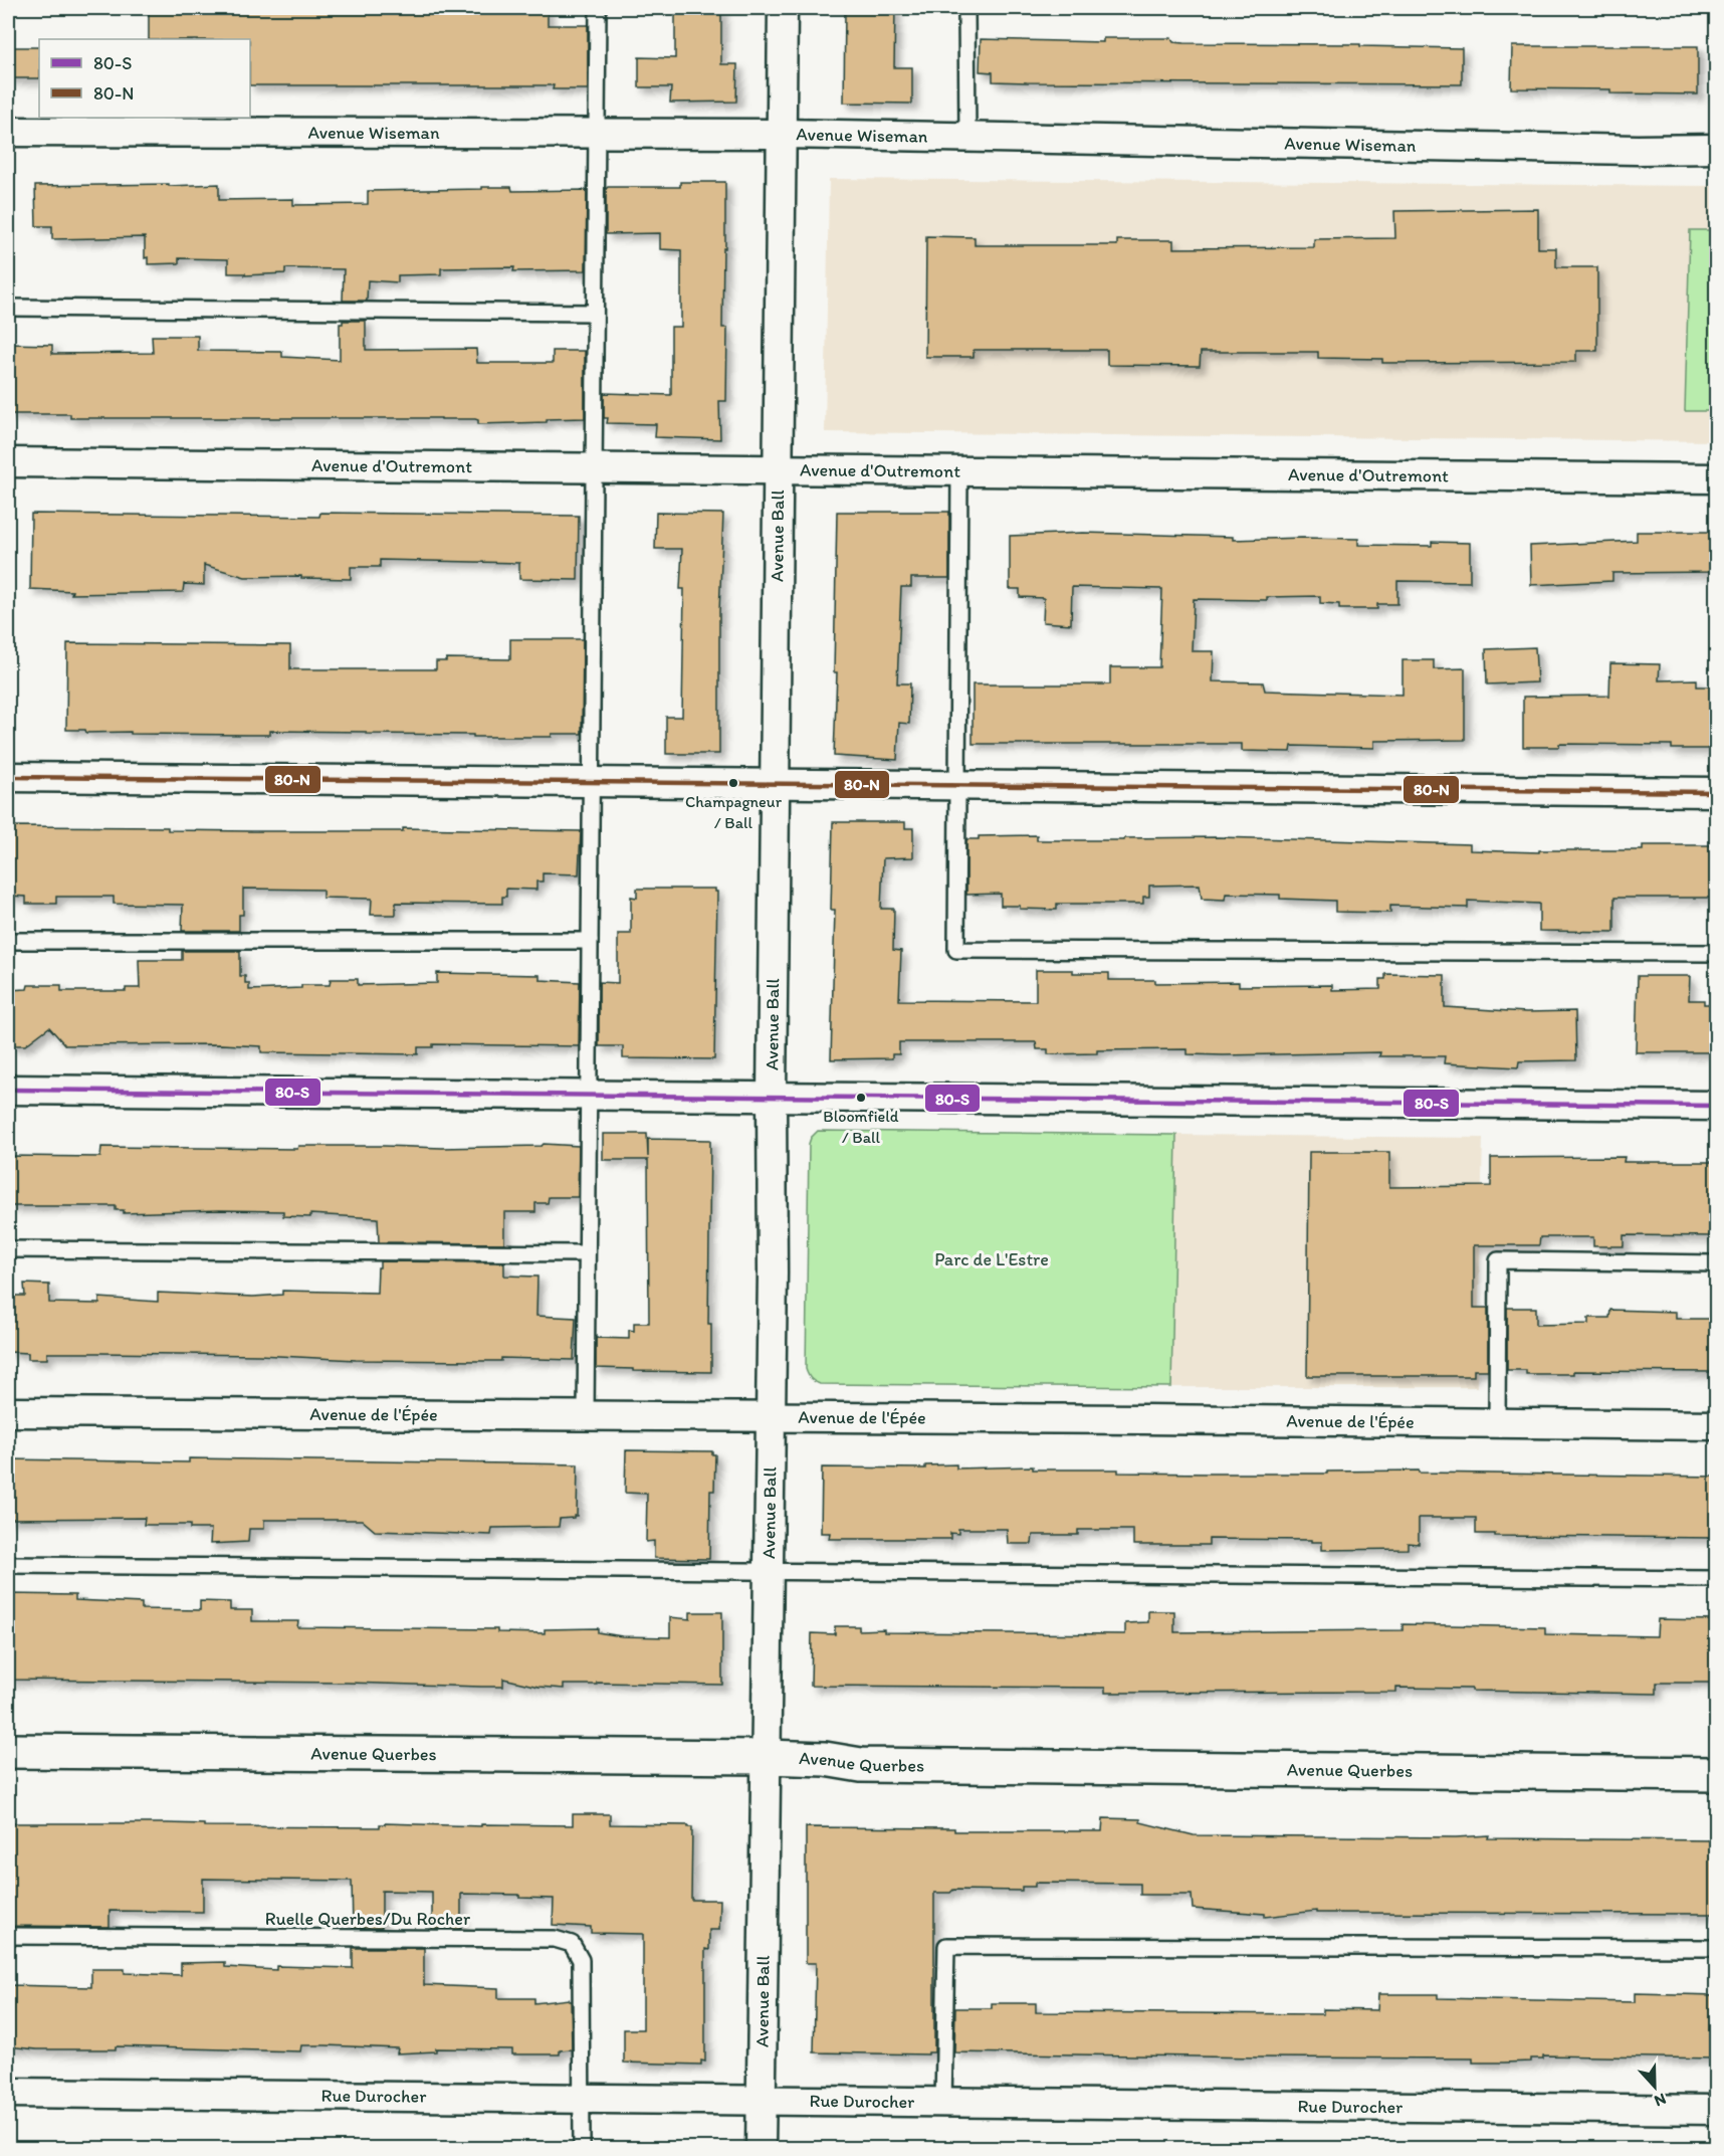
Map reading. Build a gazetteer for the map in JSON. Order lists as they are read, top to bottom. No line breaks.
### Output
{"streets":{"street":["Avenue Wiseman","Avenue d'Outremont","Avenue Ball","Avenue de l'Épée","Avenue Querbes","Rue Durocher"],"lane":["Ruelle Querbes/Du Rocher"]},"crossings":[["Avenue Wiseman","Avenue Ball"],["Avenue d'Outremont","Avenue Ball"],["Avenue Ball","Avenue de l'Épée"],["Avenue Ball","Avenue Querbes"],["Avenue Ball","Rue Durocher"],["Ruelle Querbes/Du Rocher","Rue Durocher"]],"parks":["Parc de L'Estre"],"places":["Champagneur / Ball","Bloomfield / Ball"],"lines":["transit line 80-N","transit line 80-S"],"legend":["80-S","80-N"],"north":"bottom"}
